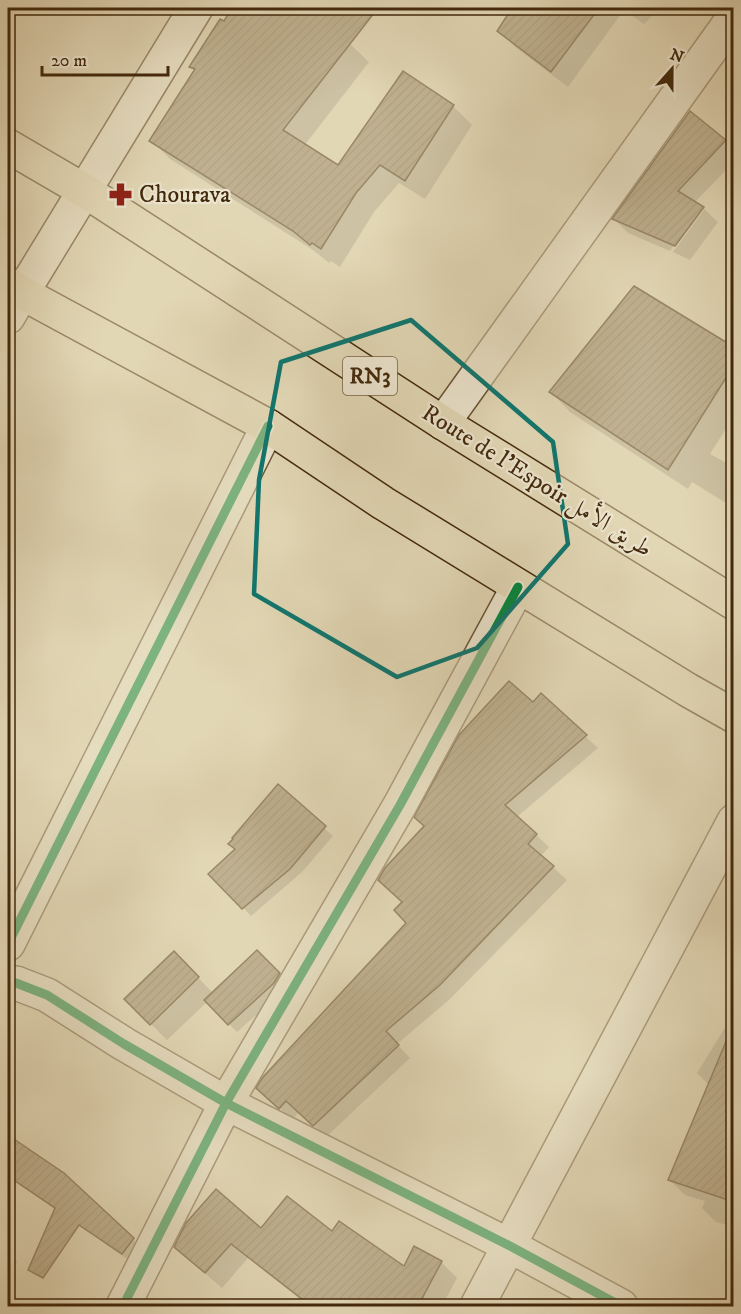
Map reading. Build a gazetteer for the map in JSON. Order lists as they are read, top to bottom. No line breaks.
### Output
{"streets":{"highway":["RN3","Route de l’Espoir طريق الأمل"]},"places":{"pharmacy":["Chourava"]},"scale_bar":"20 m","north":"top"}
